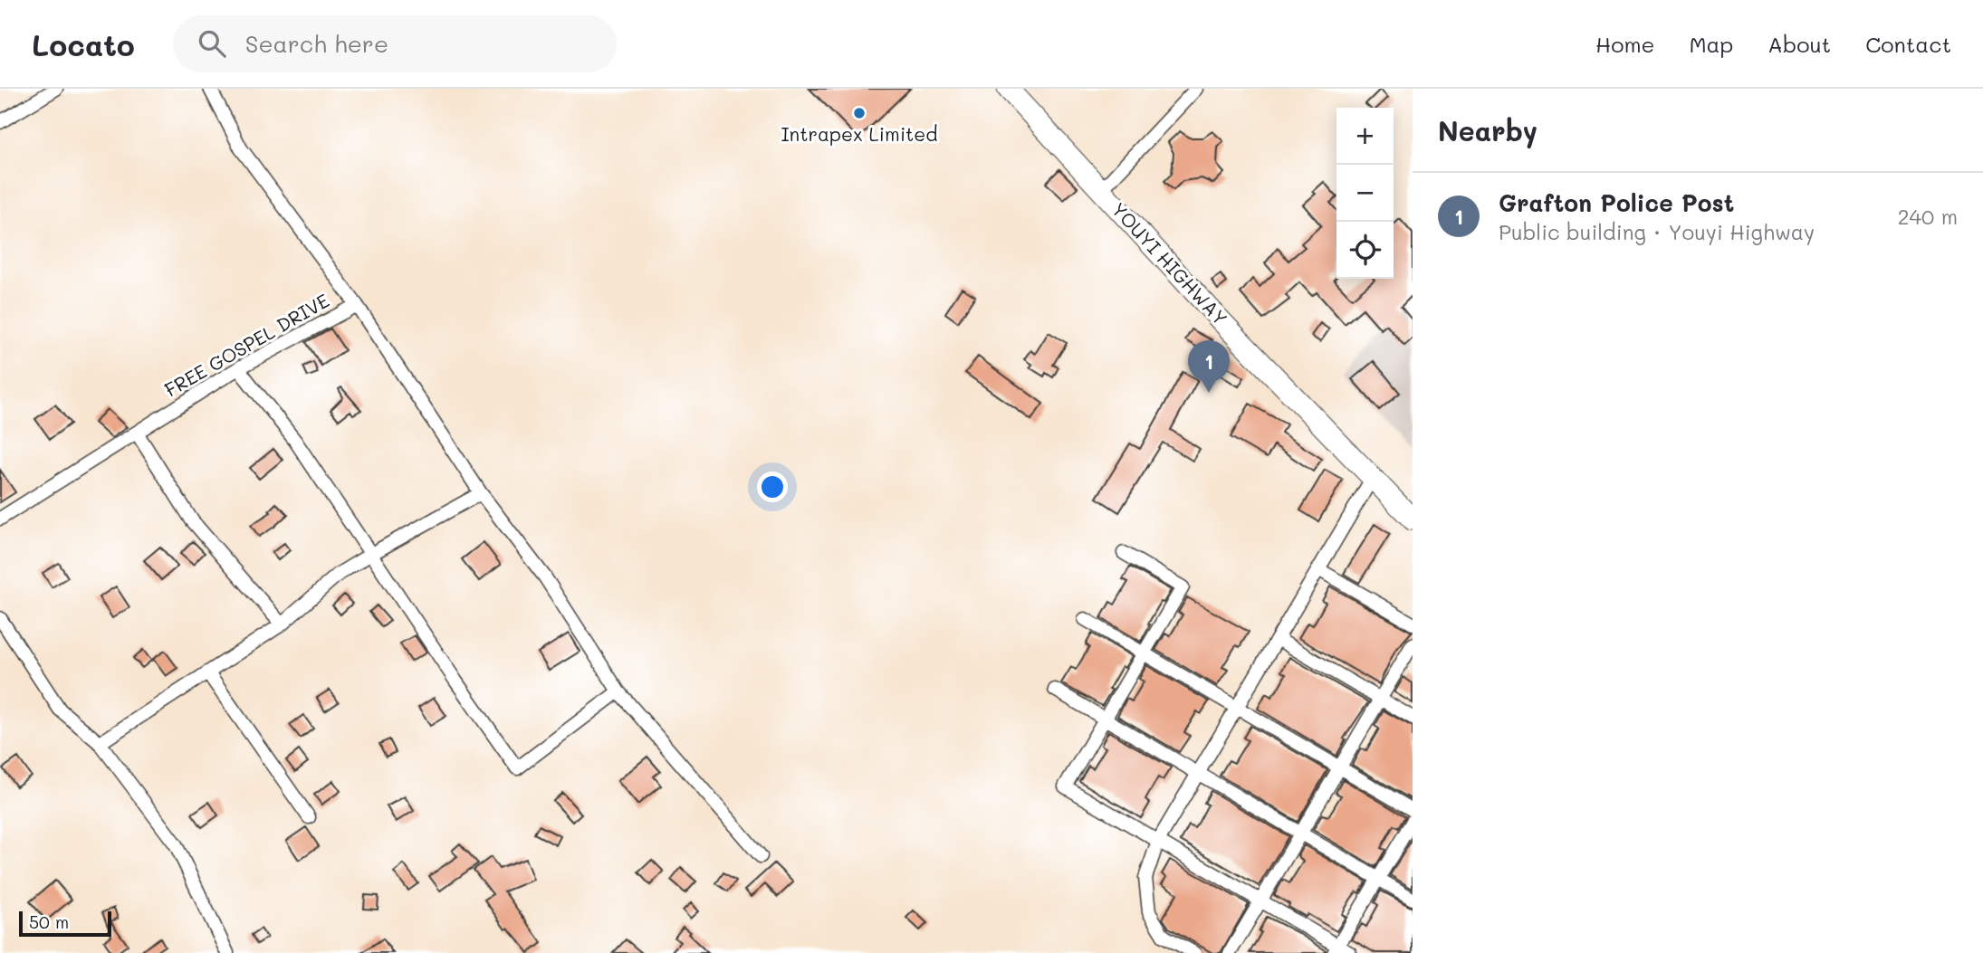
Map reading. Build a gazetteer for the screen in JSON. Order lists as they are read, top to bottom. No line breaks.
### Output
{"streets":{"main road":["YOUYI HIGHWAY"],"street":["FREE GOSPEL DRIVE"]},"places":["Intrapex Limited"],"scale_bar":"50 m","page":{"header":"Locato","search":"Search here","nav":["Home","Map","About","Contact"],"heading":"Nearby","map_buttons":["+","−"],"list":[{"mark":"1","name":"Grafton Police Post","note":"Public building · Youyi Highway","value":"240 m"}],"pins":"1","scale":"50 m"}}
